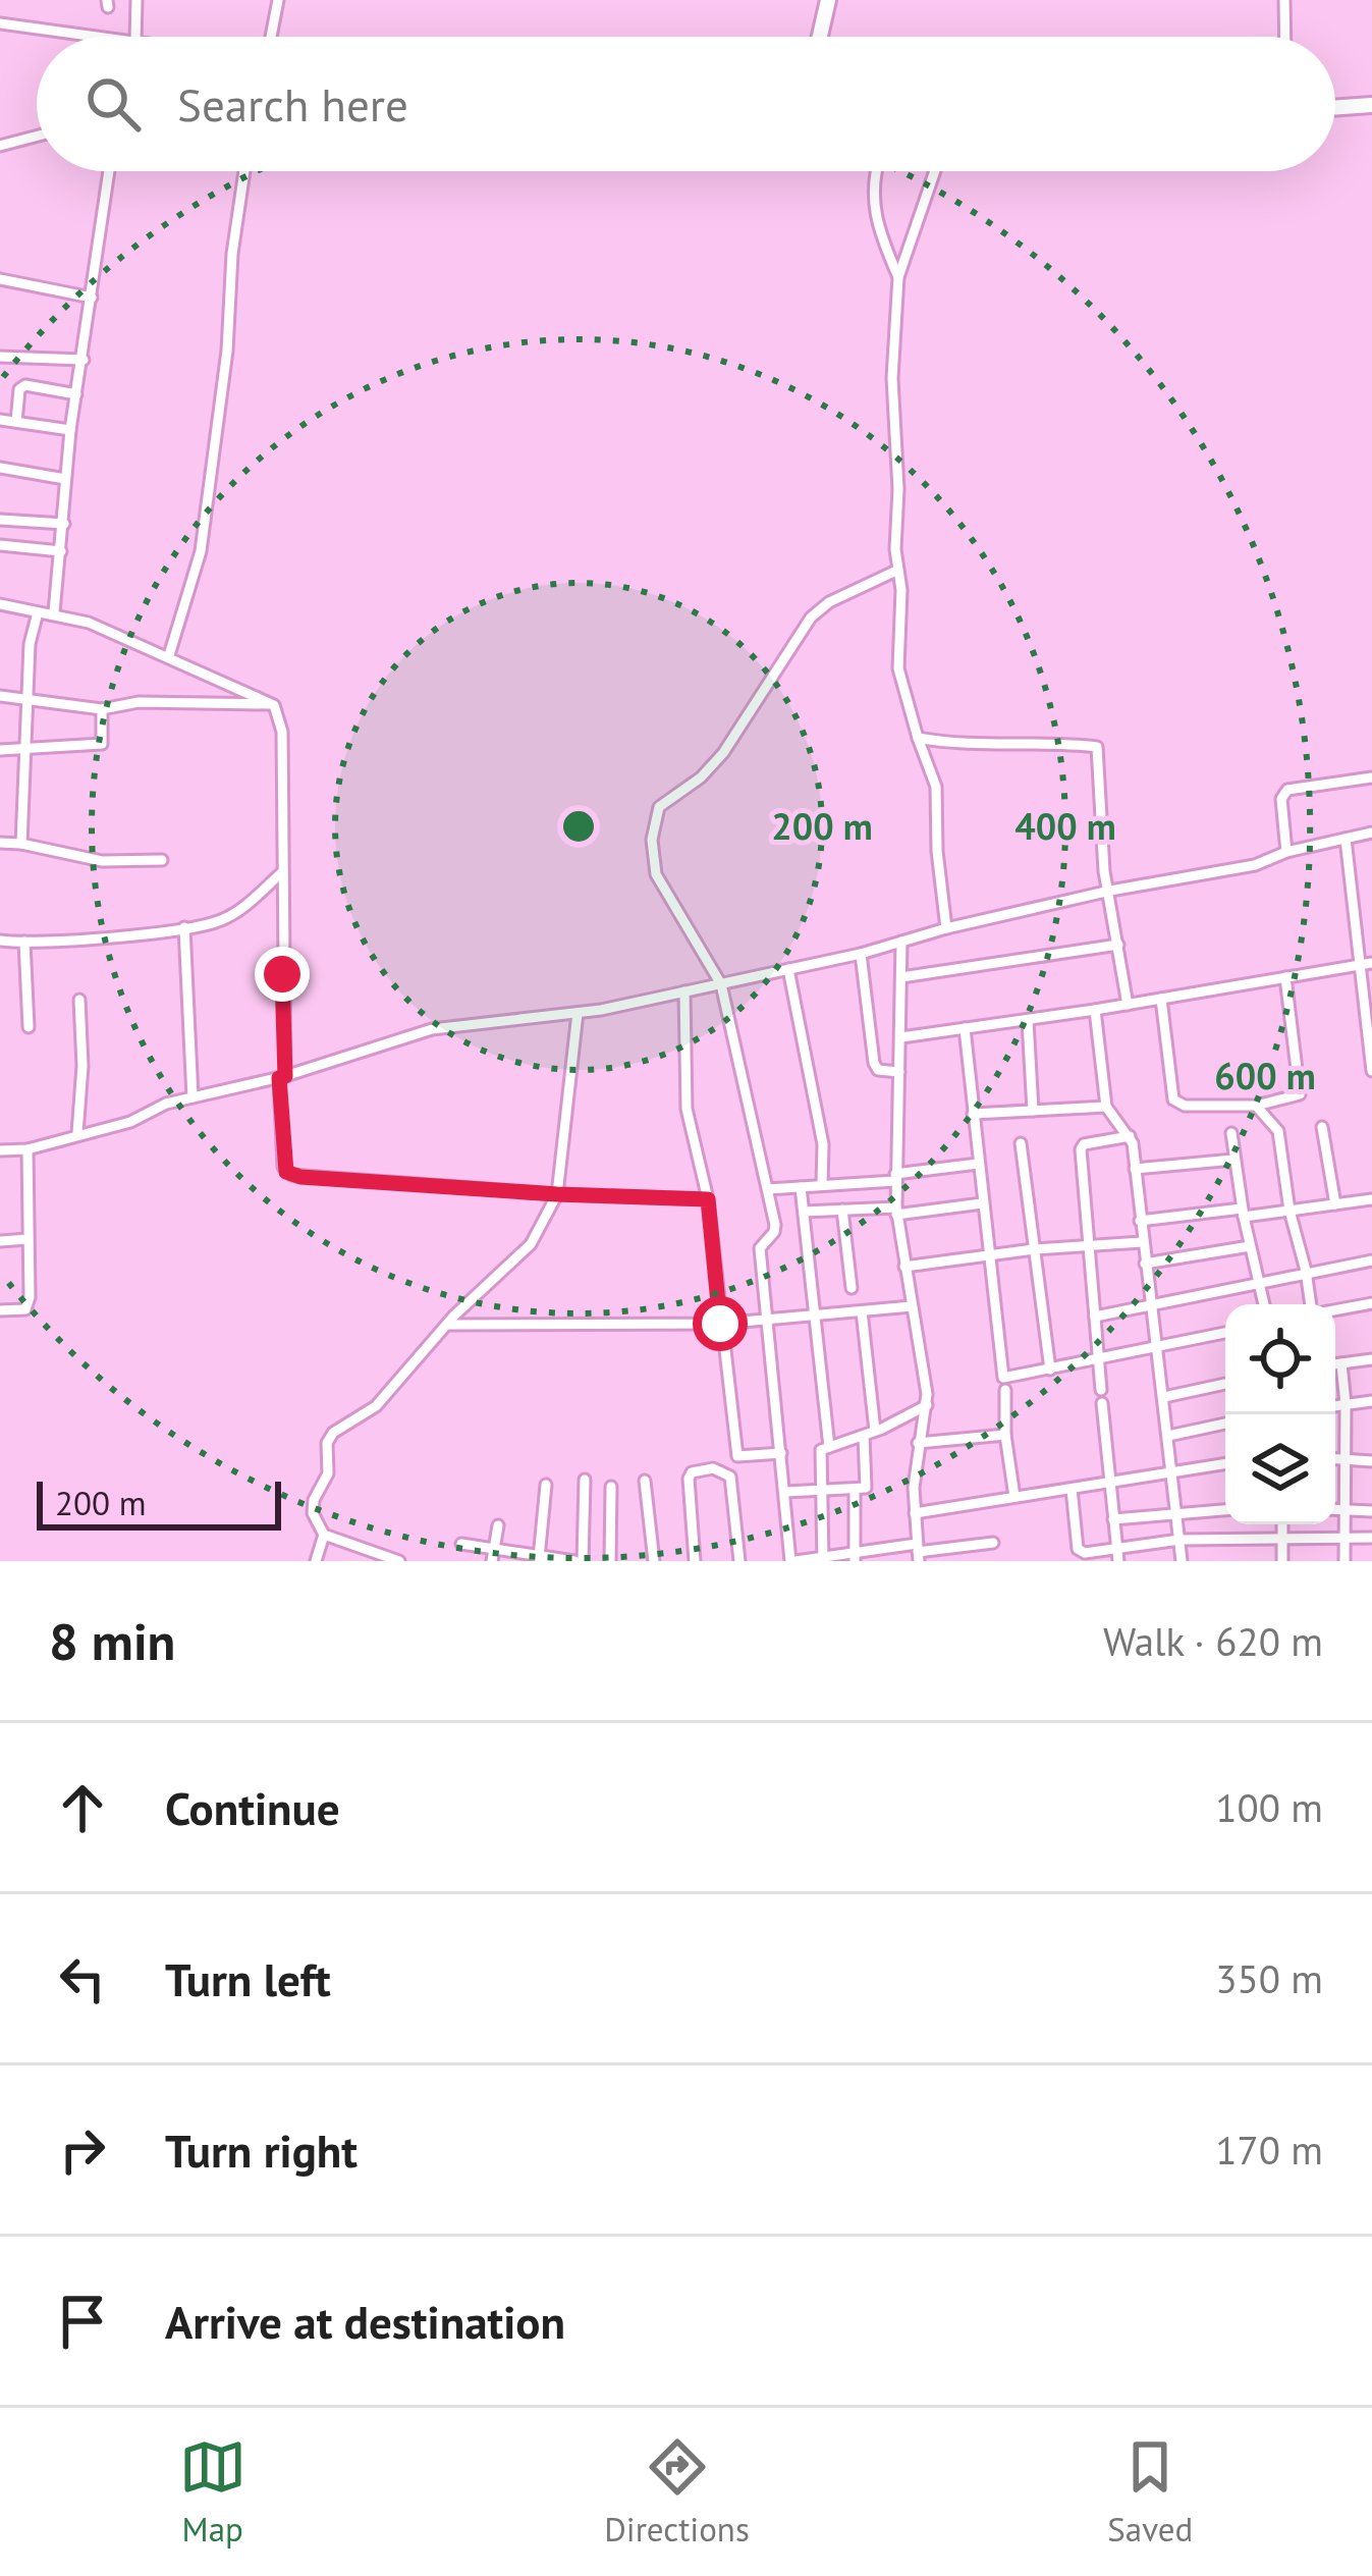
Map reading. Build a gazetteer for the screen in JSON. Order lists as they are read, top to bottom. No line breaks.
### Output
{"scale_bar":"200 m","page":{"search":"Search here","scale":"200 m","heading":["8 min","Walk · 620 m"],"list":[["Continue","100 m"],["Turn left","350 m"],["Turn right","170 m"],"Arrive at destination"],"nav":["Map","Directions","Saved"]},"rings":["200 m","400 m","600 m"]}
